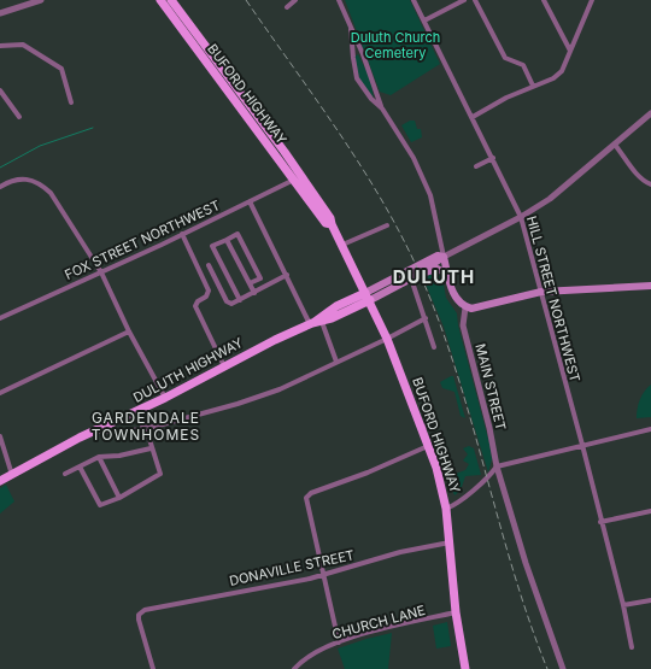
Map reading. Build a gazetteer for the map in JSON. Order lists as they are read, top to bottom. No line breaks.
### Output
{"streets":{"main road":["BUFORD HIGHWAY","DULUTH HIGHWAY"],"street":["FOX STREET NORTHWEST","HILL STREET NORTHWEST","MAIN STREET","DONAVILLE STREET","CHURCH LANE"]},"crossings":[["BUFORD HIGHWAY","FOX STREET NORTHWEST"],["BUFORD HIGHWAY","DULUTH HIGHWAY"],["BUFORD HIGHWAY","DONAVILLE STREET"],["BUFORD HIGHWAY","CHURCH LANE"]],"districts":["DULUTH","GARDENDALE TOWNHOMES"],"parks":["Duluth Church Cemetery"]}
